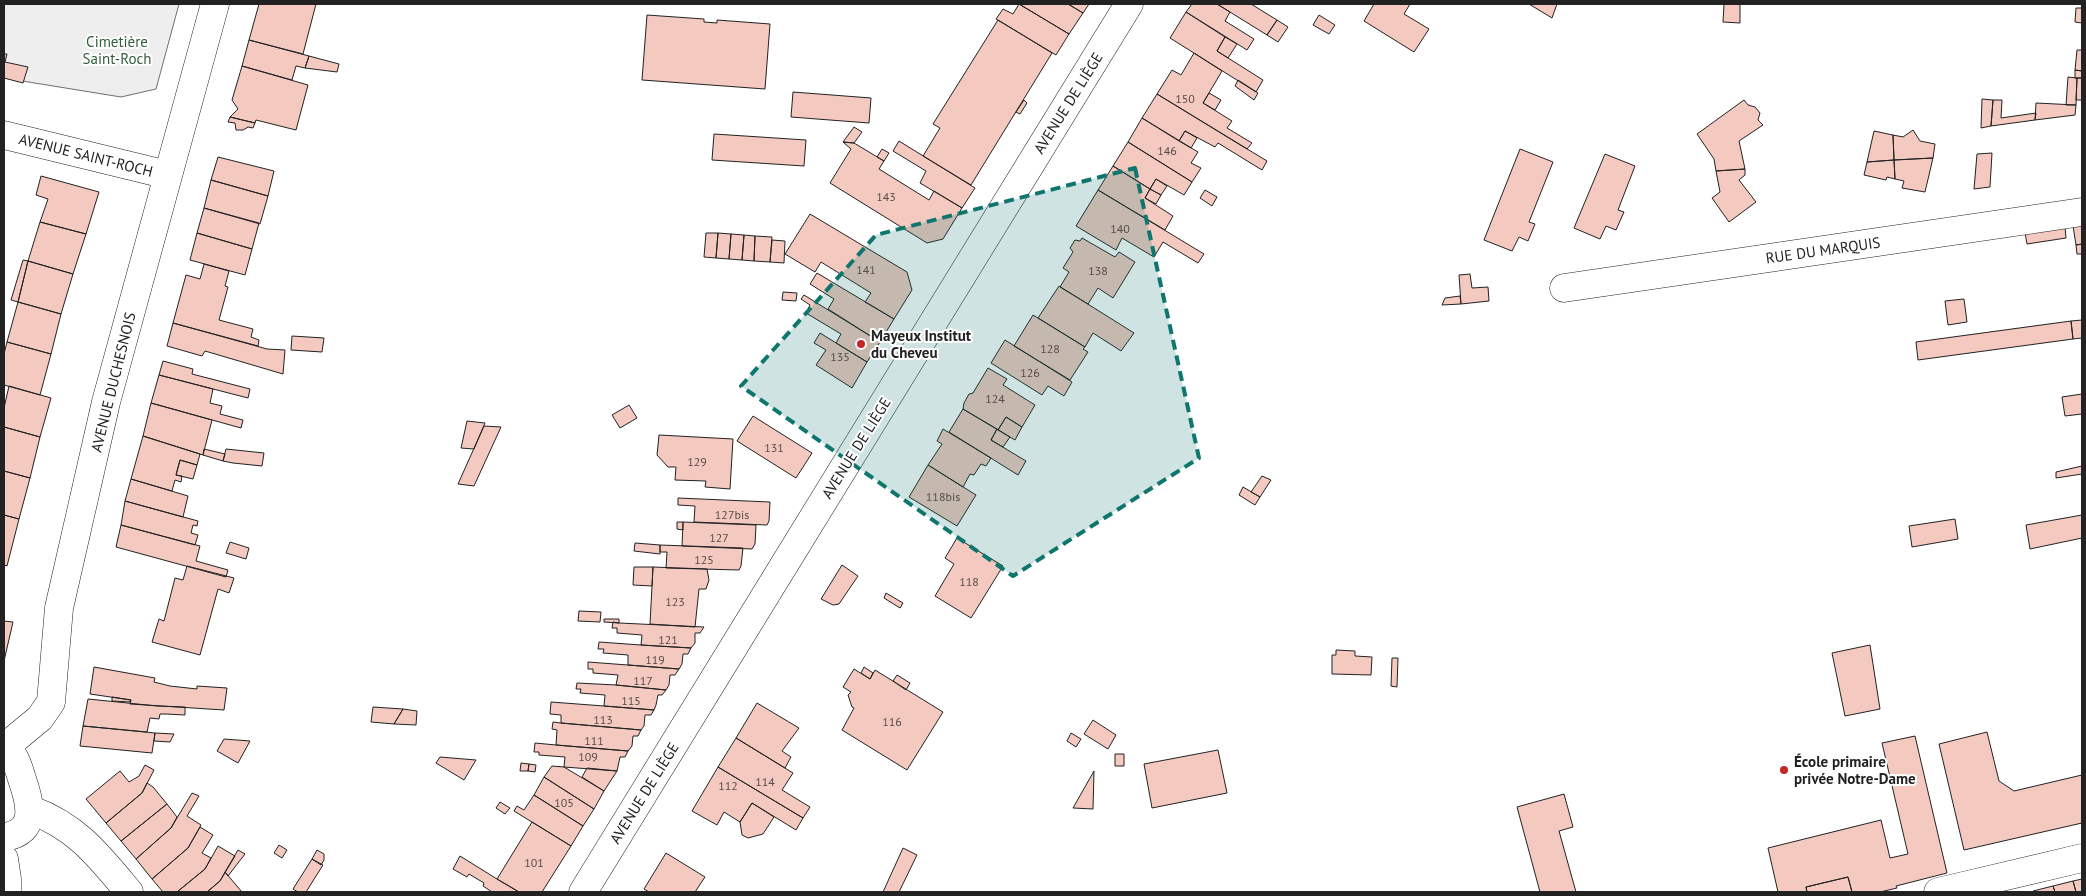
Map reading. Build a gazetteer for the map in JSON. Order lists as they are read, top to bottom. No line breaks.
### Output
{"streets":{"street":["AVENUE DE LIÈGE","AVENUE SAINT-ROCH","RUE DU MARQUIS","AVENUE DUCHESNOIS"]},"crossings":[["AVENUE SAINT-ROCH","AVENUE DUCHESNOIS"]],"parks":["Cimetière Saint-Roch"],"places":["Mayeux Institut du Cheveu","École primaire privée Notre-Dame"],"house_numbers":["150","146","143","140","141","138","128","135","126","124","131","129","118bis","127bis","127","125","118","123","121","119","117","115","113","116","111","109","114","112","105","101"]}
